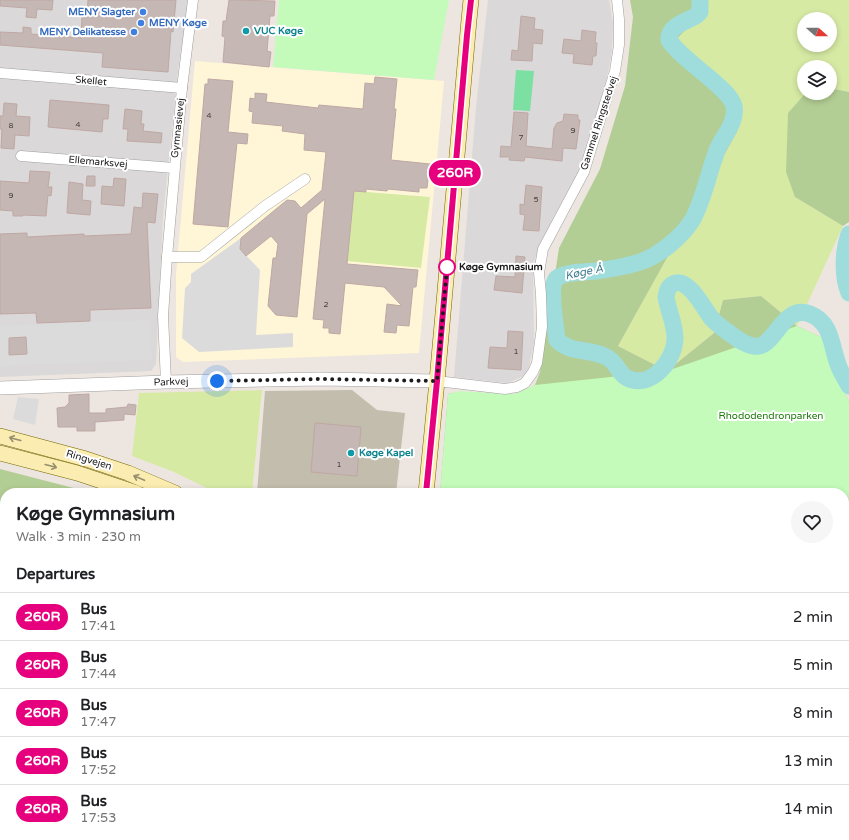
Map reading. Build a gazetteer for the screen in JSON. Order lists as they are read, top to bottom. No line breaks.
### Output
{"streets":{"main road":["Ringvejen"],"street":["Skellet","Gammel Ringstedvej","Gymnasievej","Ellemarksvej","Parkvej"]},"crossings":[["Skellet","Gymnasievej"],["Gammel Ringstedvej","Parkvej"],["Gymnasievej","Ellemarksvej"],["Gymnasievej","Parkvej"]],"water":["Køge Å"],"parks":["Rhododendronparken"],"places":["MENY Slagter","MENY Køge","VUC Køge","MENY Delikatesse","Køge Gymnasium","Køge Kapel"],"lines":["bus line 260R"],"house_numbers":["4","4","8","9","7","9","5","2","1","1"],"north":"right","page":{"on_map":"260R","heading":[["Køge Gymnasium","Walk · 3 min · 230 m"],"Departures"],"list":[{"mark":"260R","name":"Bus","note":"17:41","value":"2 min"},{"mark":"260R","name":"Bus","note":"17:44","value":"5 min"},{"mark":"260R","name":"Bus","note":"17:47","value":"8 min"},{"mark":"260R","name":"Bus","note":"17:52","value":"13 min"},{"mark":"260R","name":"Bus","note":"17:53","value":"14 min"}]}}
